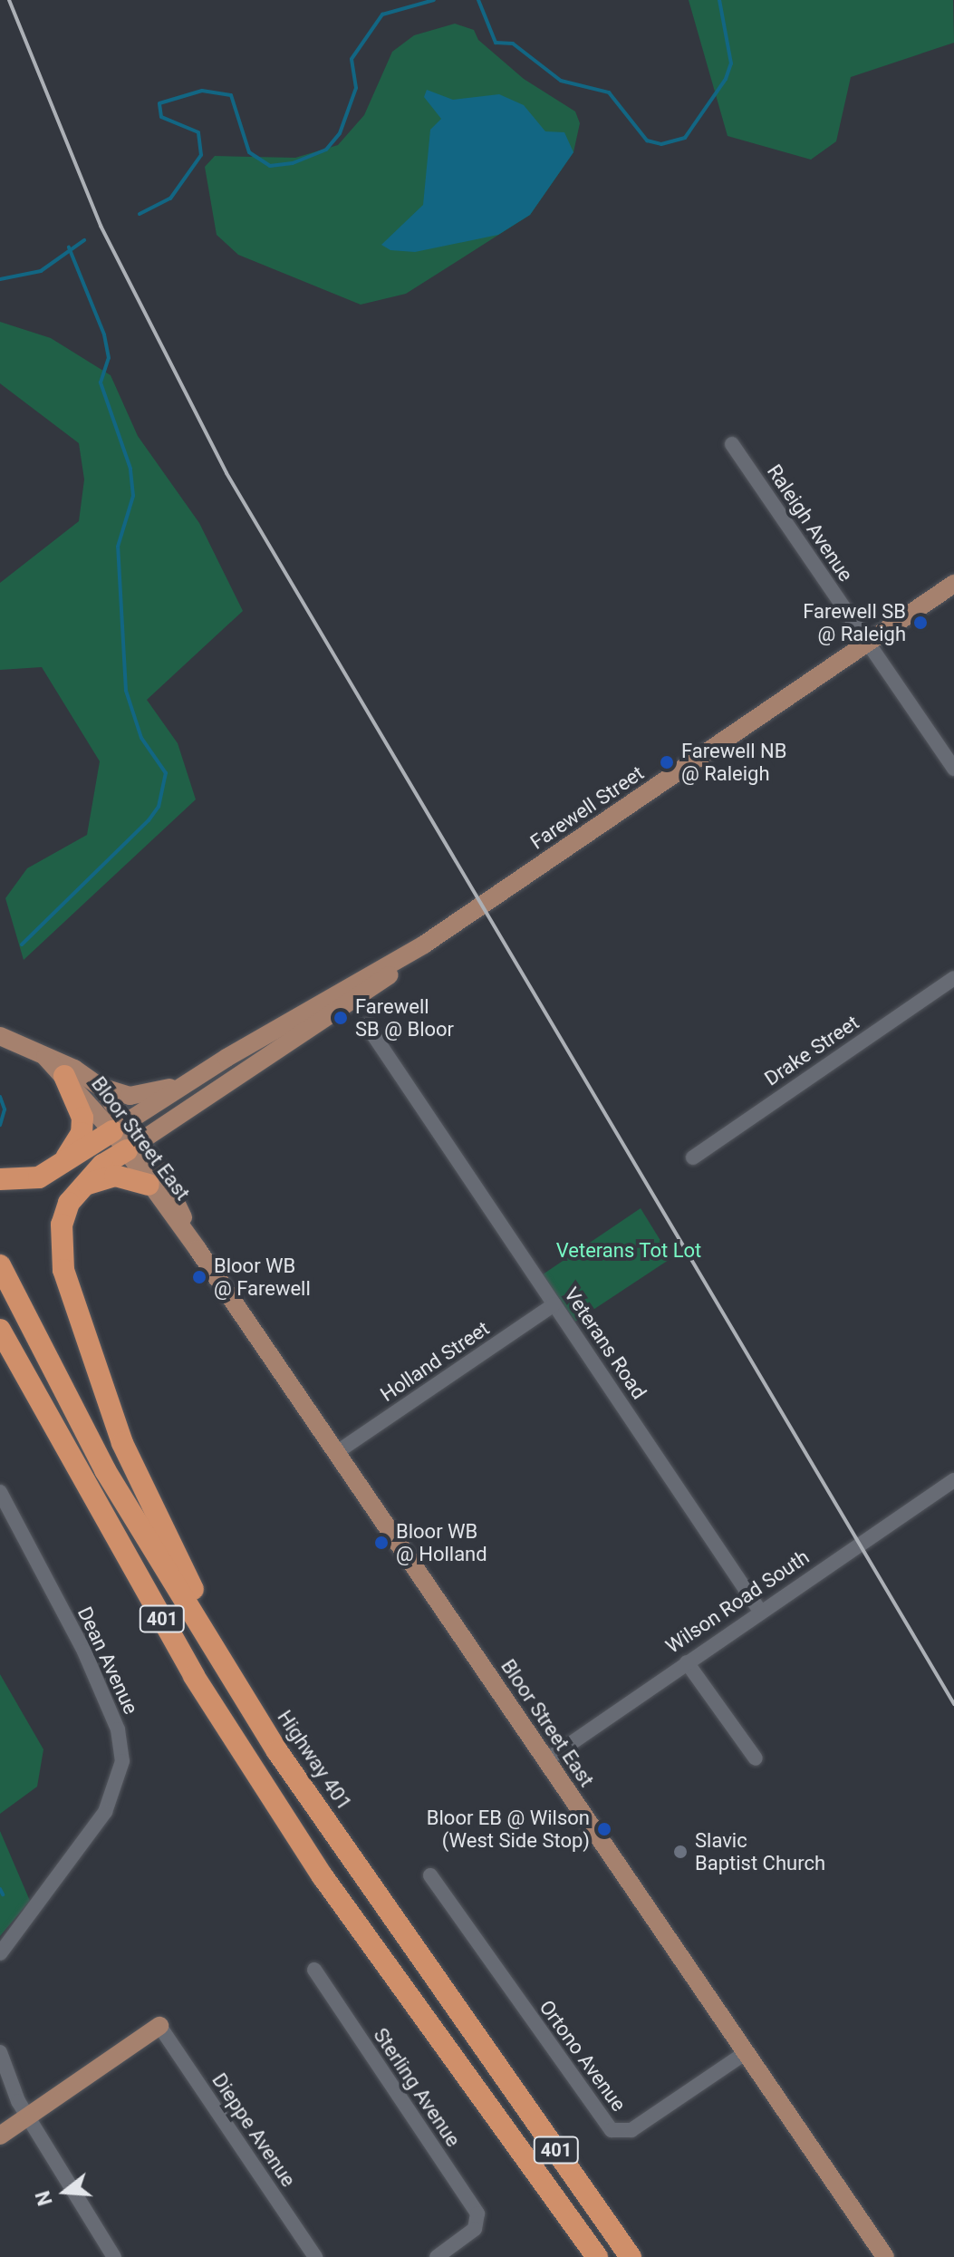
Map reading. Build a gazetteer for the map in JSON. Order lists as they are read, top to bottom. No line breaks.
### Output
{"streets":{"highway":["401","Highway 401"],"main road":["Farewell Street","Bloor Street East"],"street":["Raleigh Avenue","Drake Street","Veterans Road","Holland Street","Wilson Road South","Dean Avenue","Ortono Avenue","Sterling Avenue","Dieppe Avenue"]},"crossings":[["Raleigh Avenue","Farewell Street"],["Farewell Street","Bloor Street East"],["Bloor Street East","Holland Street"],["Bloor Street East","Wilson Road South"],["Bloor Street East","Ortono Avenue"],["Veterans Road","Holland Street"],["Veterans Road","Wilson Road South"]],"parks":["Veterans Tot Lot"],"places":["Farewell SB @ Raleigh","Farewell NB @ Raleigh","Farewell SB @ Bloor","Bloor WB @ Farewell","Bloor WB @ Holland","Bloor EB @ Wilson (West Side Stop)","Slavic Baptist Church"],"north":"left"}
